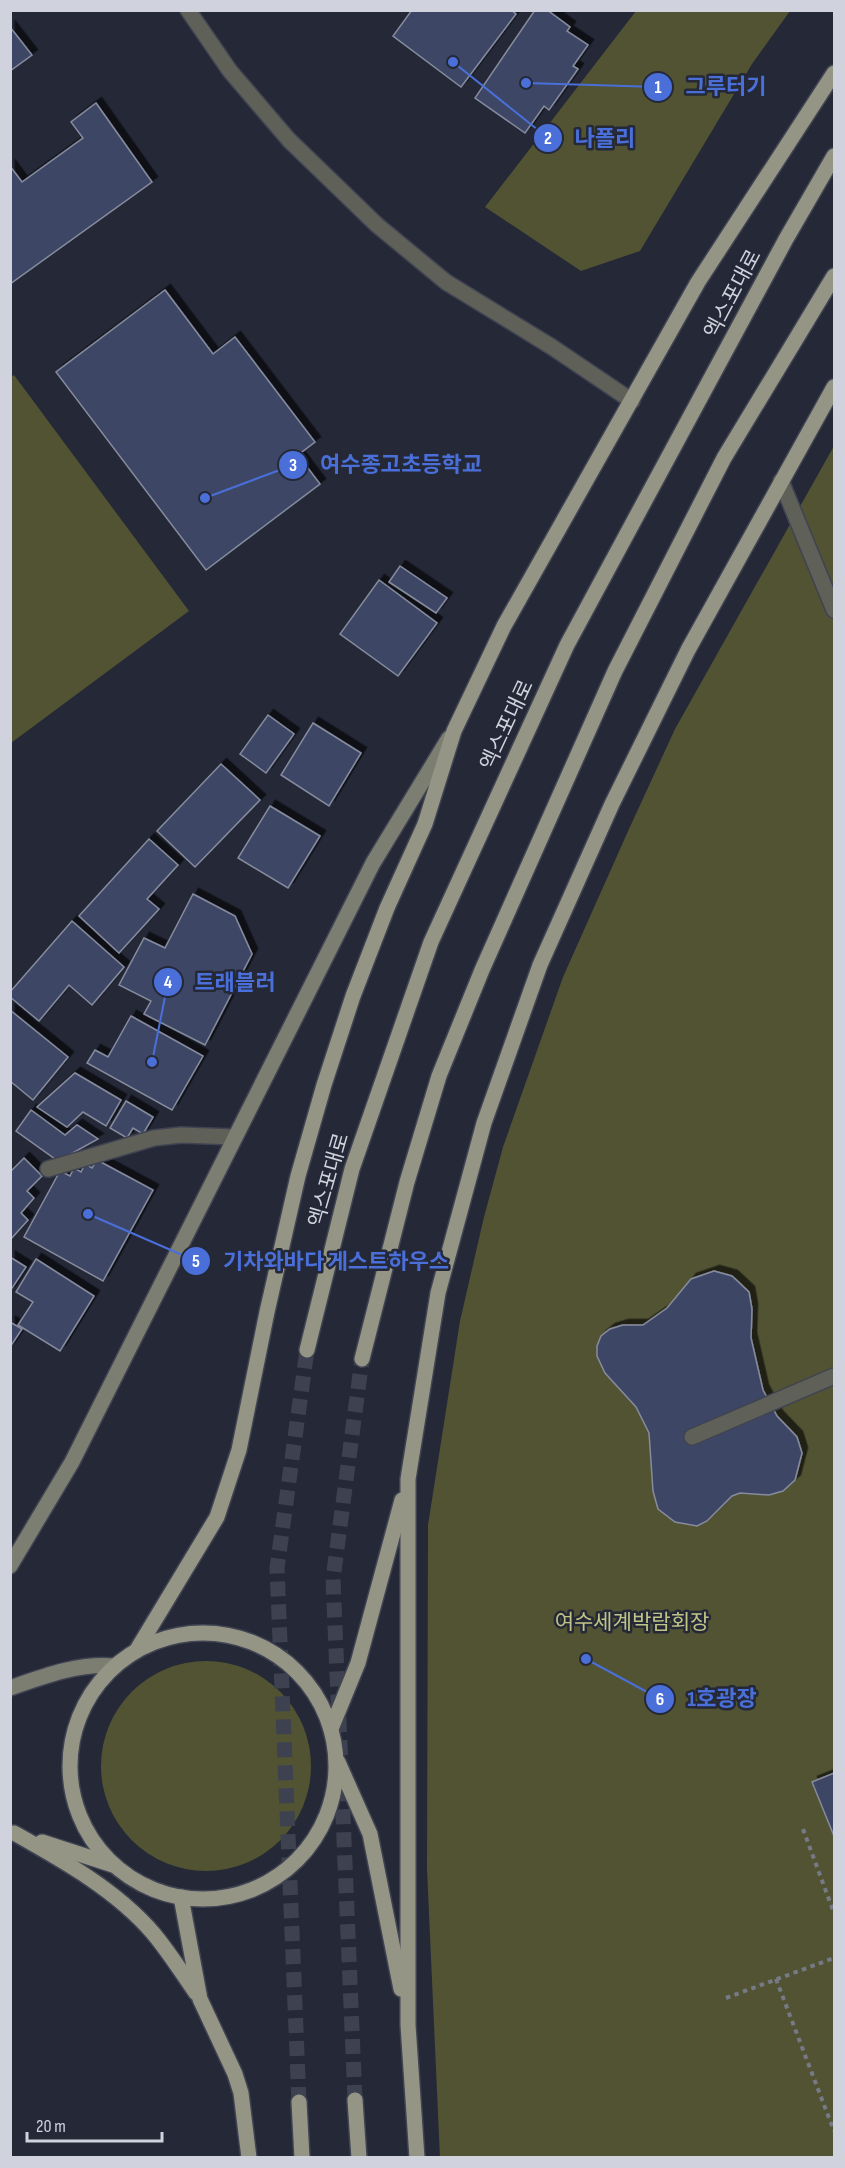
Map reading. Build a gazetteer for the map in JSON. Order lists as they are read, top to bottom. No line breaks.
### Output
{"streets":{"main road":["엑스포대로"]},"parks":["여수세계박람회장"],"places":["나폴리","그루터기","여수종고초등학교","트래블러","기차와바다 게스트하우스","1호광장"],"scale_bar":"20 m"}
